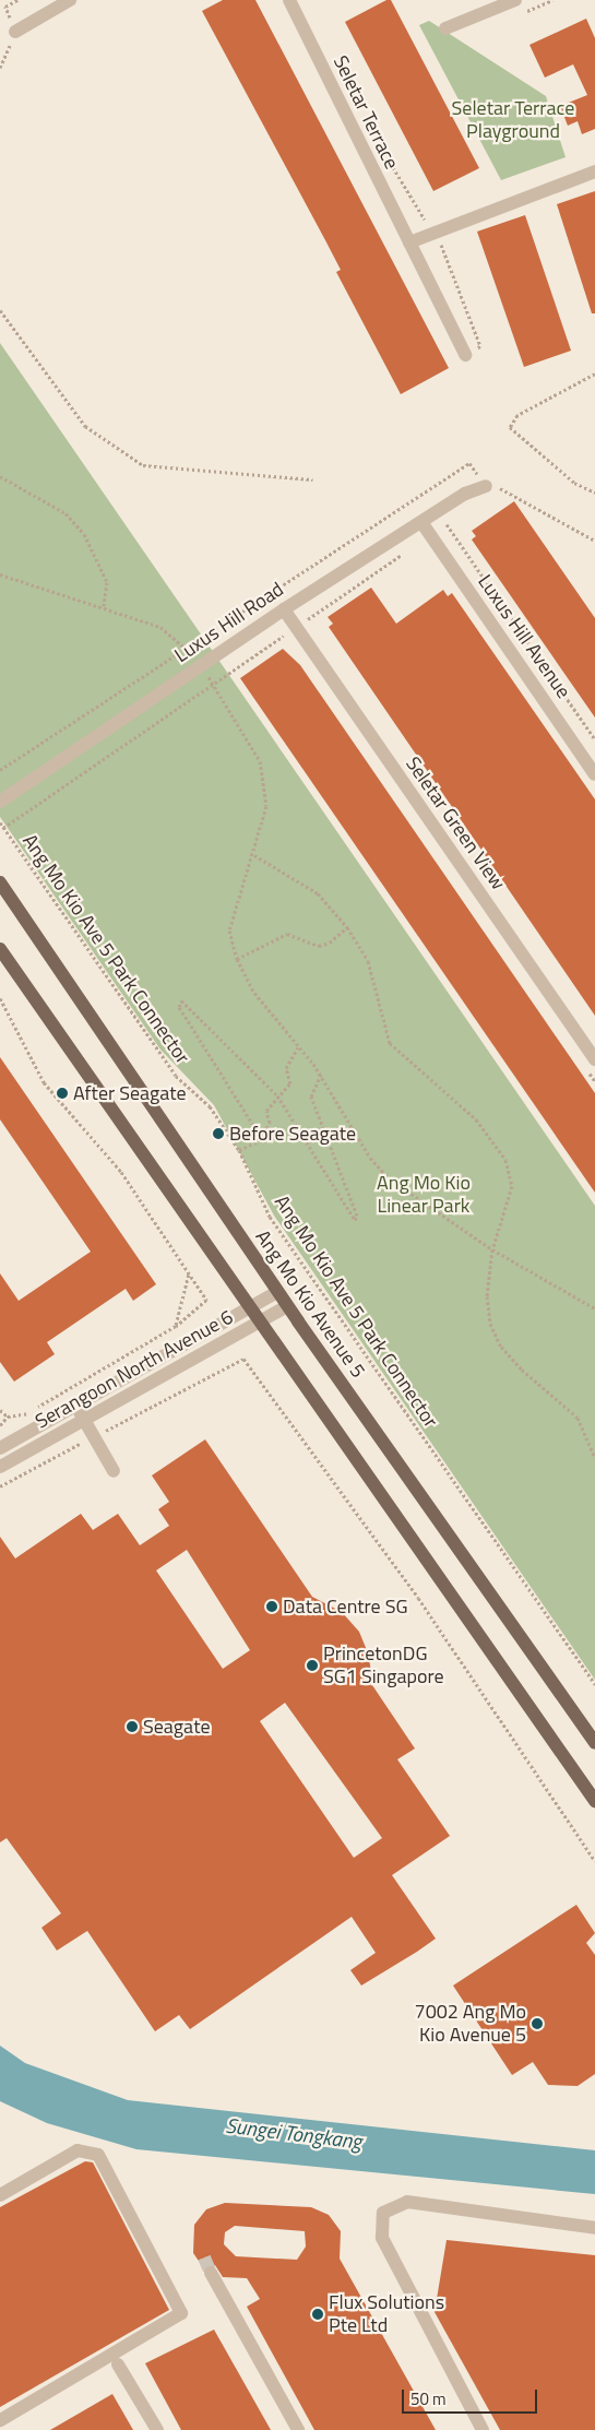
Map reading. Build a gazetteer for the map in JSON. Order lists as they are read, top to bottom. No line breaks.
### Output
{"streets":{"main road":["Ang Mo Kio Avenue 5"],"street":["Seletar Terrace","Luxus Hill Road","Luxus Hill Avenue","Seletar Green View","Serangoon North Avenue 6"],"path":["Ang Mo Kio Ave 5 Park Connector"]},"crossings":[["Luxus Hill Road","Luxus Hill Avenue"],["Luxus Hill Road","Seletar Green View"],["Ang Mo Kio Avenue 5","Serangoon North Avenue 6"]],"water":["Sungei Tongkang"],"parks":["Seletar Terrace Playground","Ang Mo Kio Linear Park"],"places":["After Seagate","Before Seagate","Data Centre SG","PrincetonDG SG1 Singapore","Seagate","7002 Ang Mo Kio Avenue 5","Flux Solutions Pte Ltd"],"scale_bar":"50 m"}
